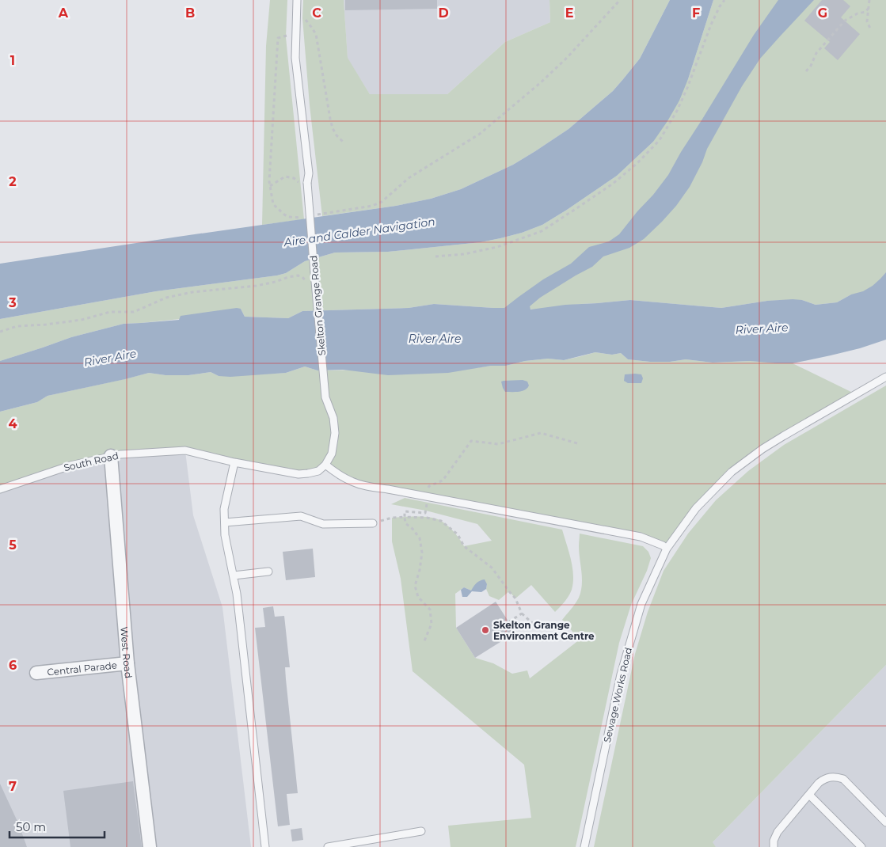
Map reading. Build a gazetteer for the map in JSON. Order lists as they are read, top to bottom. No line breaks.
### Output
{"streets":{"street":["West Road","Central Parade"],"lane":["Skelton Grange Road","South Road","Sewage Works Road"]},"crossings":[["South Road","West Road"],["West Road","Central Parade"]],"water":["Aire and Calder Navigation","River Aire"],"places":["Skelton Grange Environment Centre"],"scale_bar":"50 m","grid":{"columns":["A","B","C","D","E","F","G"],"rows":["1","2","3","4","5","6","7"]}}
